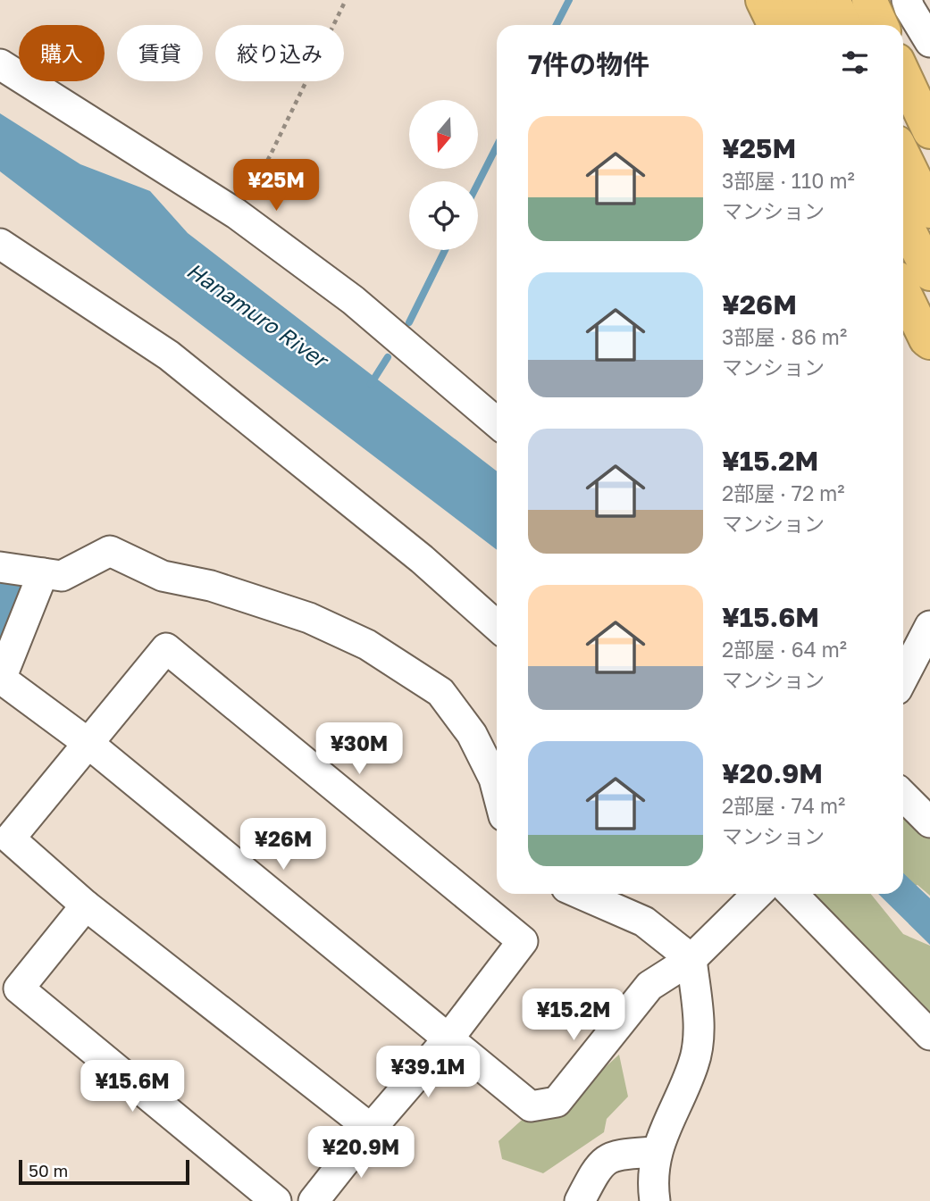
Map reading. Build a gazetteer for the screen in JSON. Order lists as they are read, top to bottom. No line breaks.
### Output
{"water":["Hanamuro River"],"scale_bar":"50 m","north":"bottom","page":{"chip":["購入","賃貸","絞り込み"],"heading":"7件の物件","list":[{"name":"¥25M","note":"3部屋 · 110 m² · マンション"},{"name":"¥26M","note":"3部屋 · 86 m² · マンション"},{"name":"¥15.2M","note":"2部屋 · 72 m² · マンション"},{"name":"¥15.6M","note":"2部屋 · 64 m² · マンション"},{"name":"¥20.9M","note":"2部屋 · 74 m² · マンション"}],"price":["¥25M","¥30M","¥26M","¥15.2M","¥39.1M","¥15.6M","¥20.9M"],"scale":"50 m"}}
